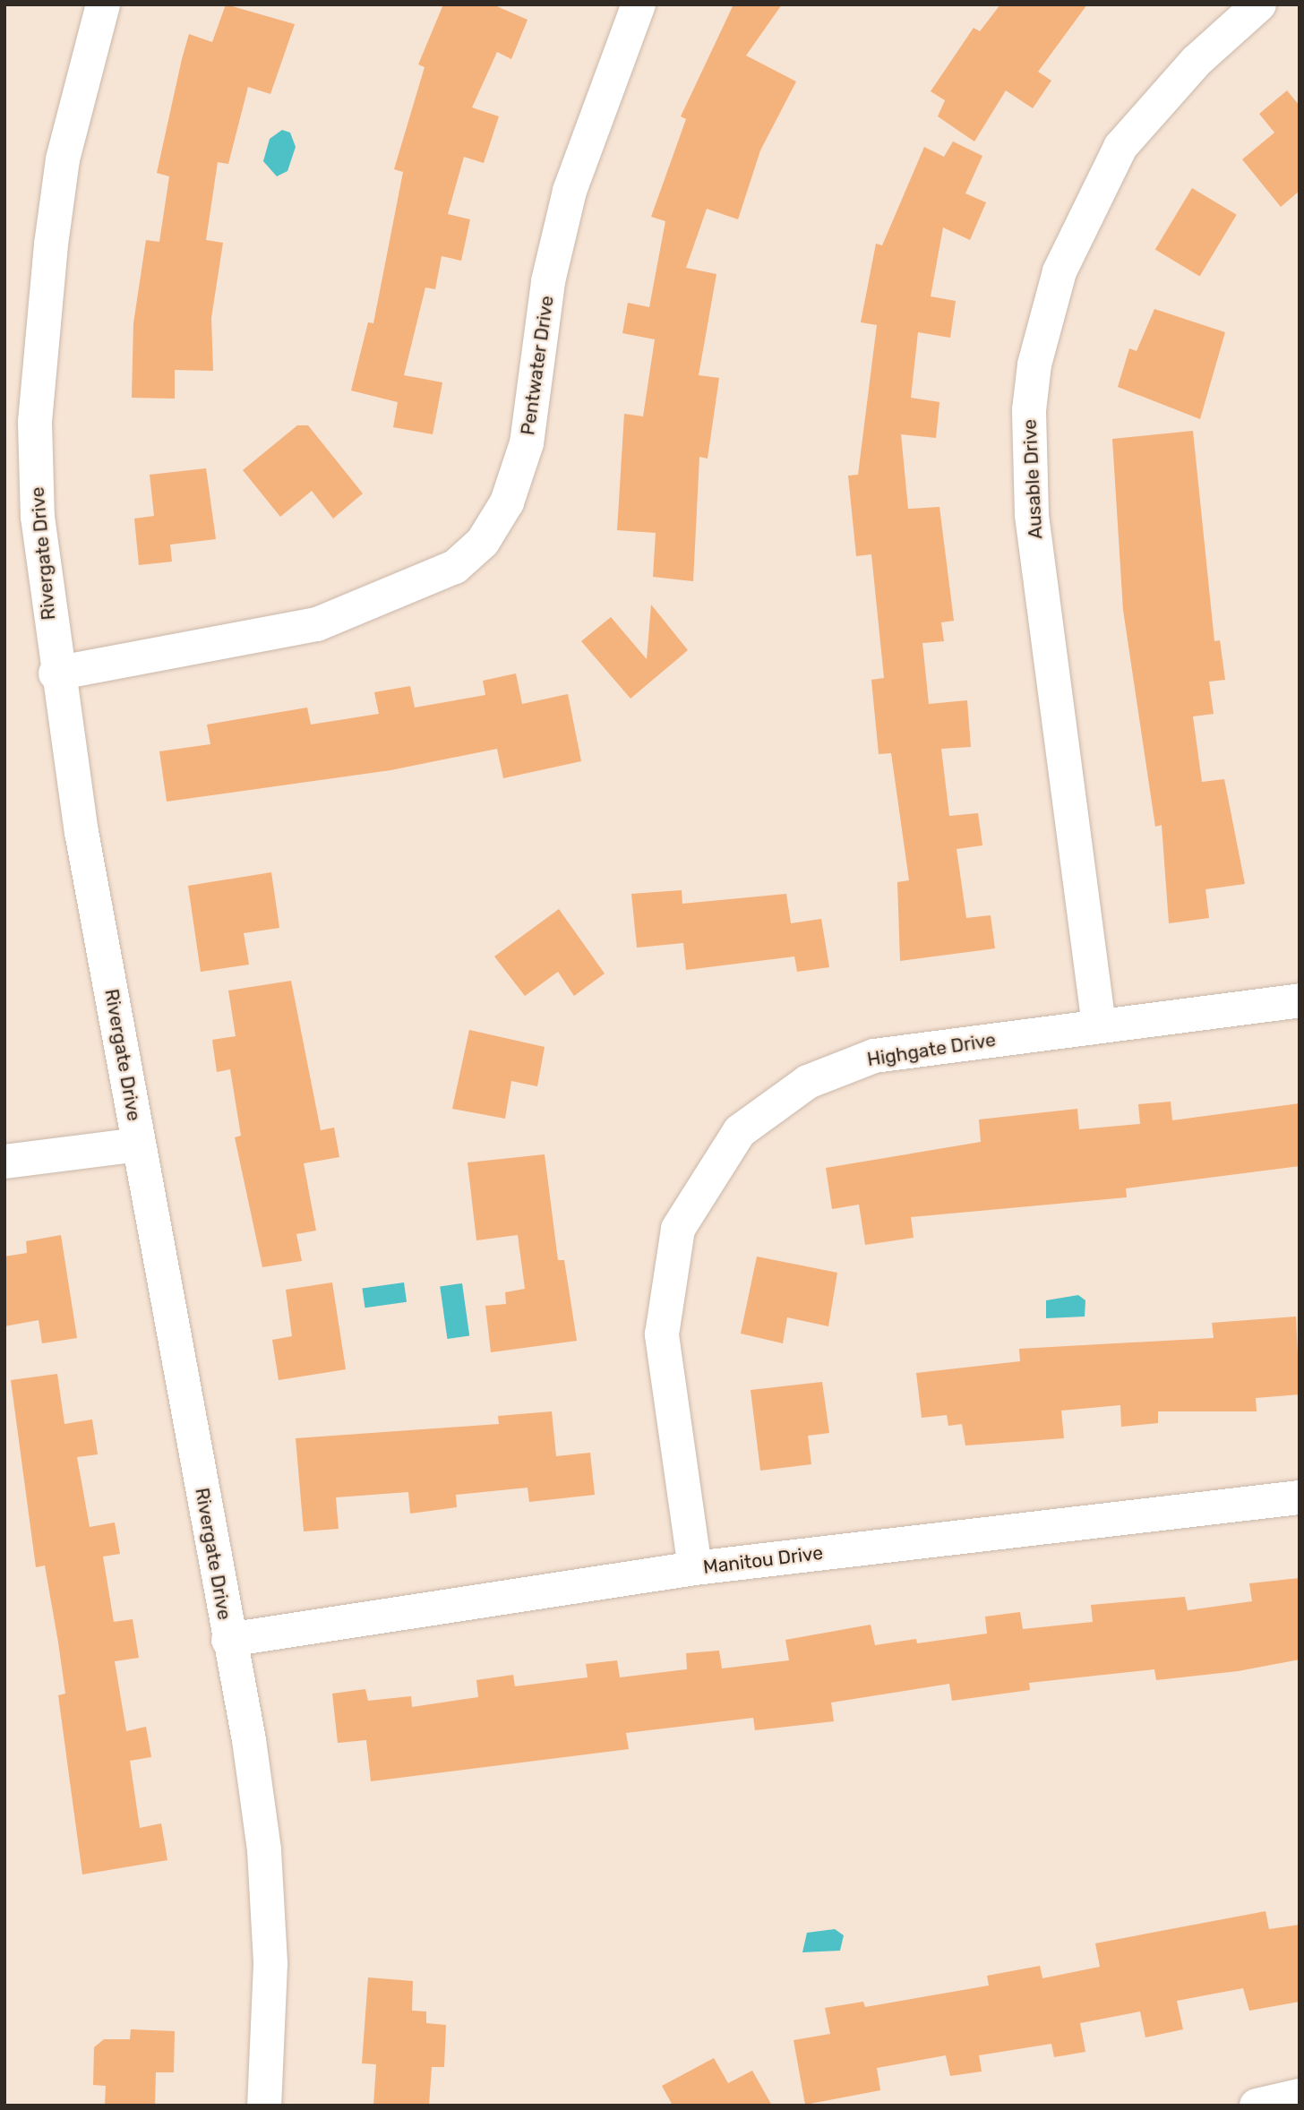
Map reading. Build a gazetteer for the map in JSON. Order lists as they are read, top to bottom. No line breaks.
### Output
{"streets":{"street":["Pentwater Drive","Ausable Drive","Rivergate Drive","Highgate Drive","Manitou Drive"]},"crossings":[["Pentwater Drive","Rivergate Drive"],["Ausable Drive","Highgate Drive"],["Rivergate Drive","Manitou Drive"],["Highgate Drive","Manitou Drive"]]}
